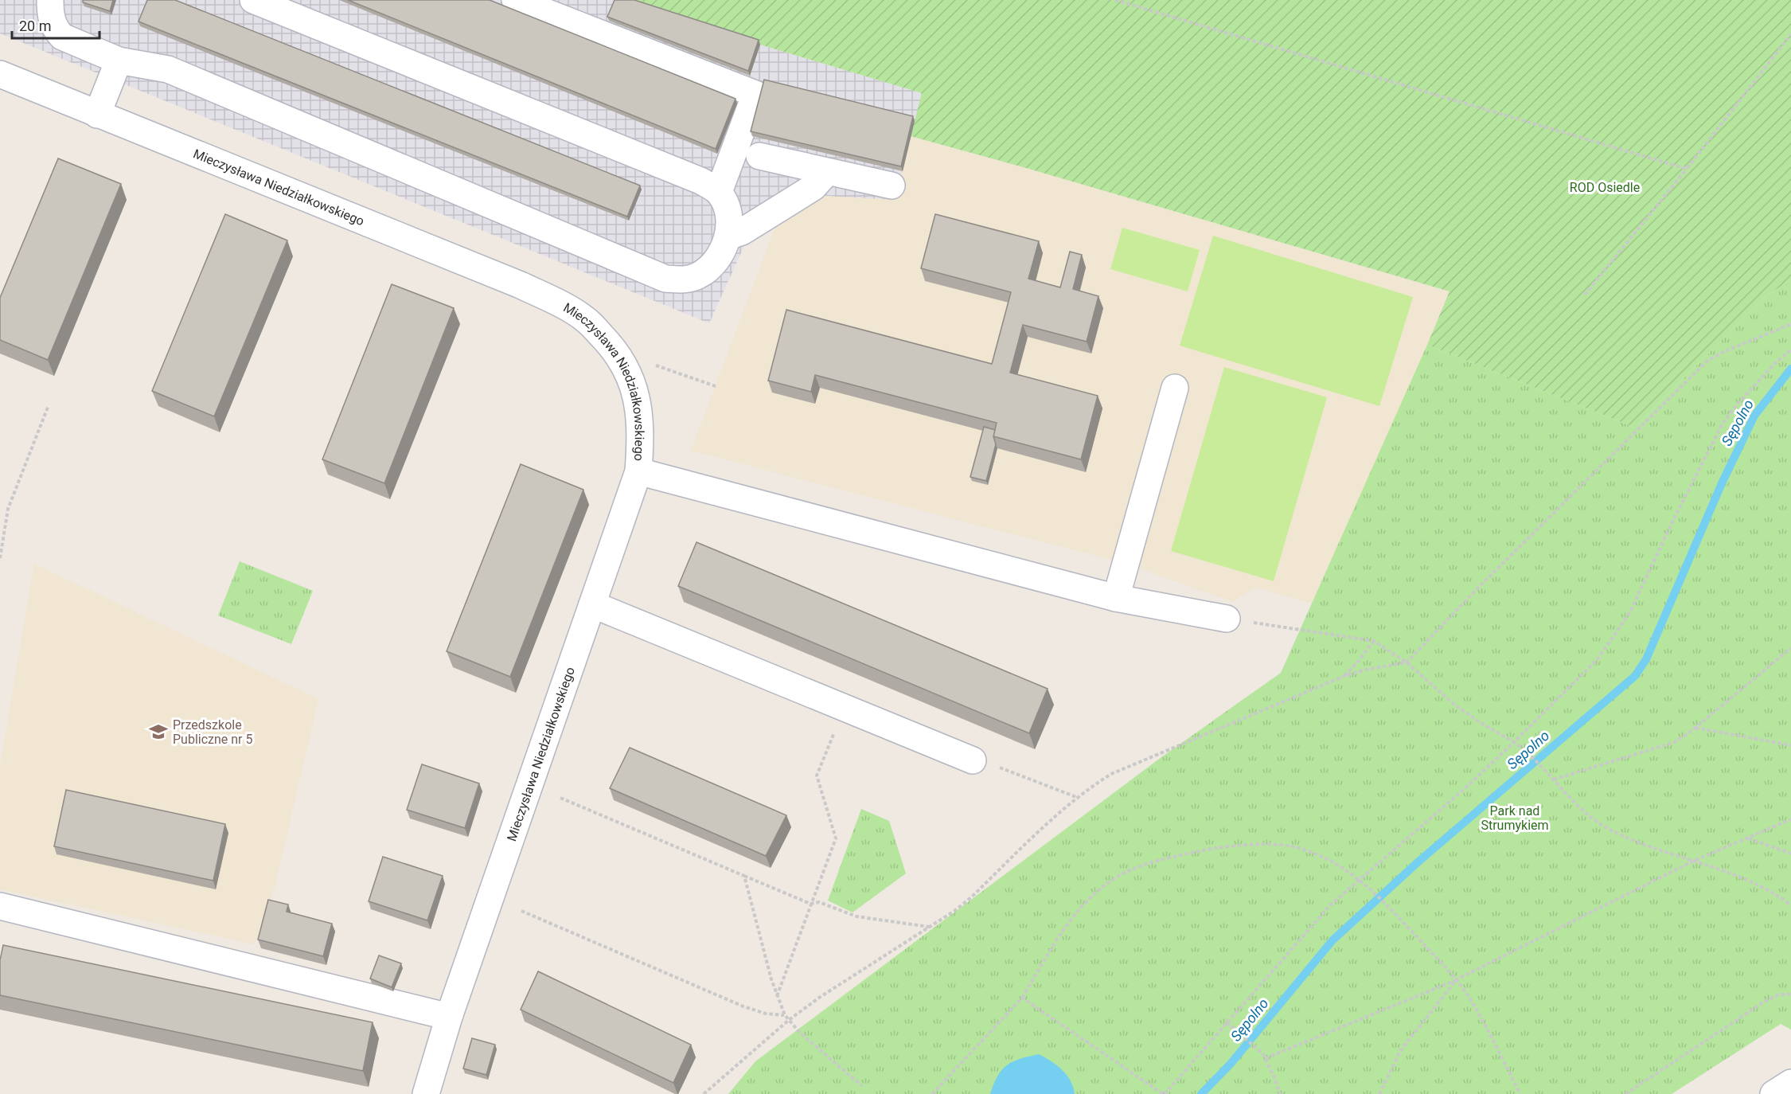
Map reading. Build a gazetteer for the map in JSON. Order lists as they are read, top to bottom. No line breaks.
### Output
{"streets":{"street":["Mieczysława Niedziałkowskiego"]},"water":["Sępolno"],"parks":["ROD Osiedle","Park nad Strumykiem"],"places":{"school or university":["Przedszkole Publiczne nr 5"]},"scale_bar":"20 m"}
